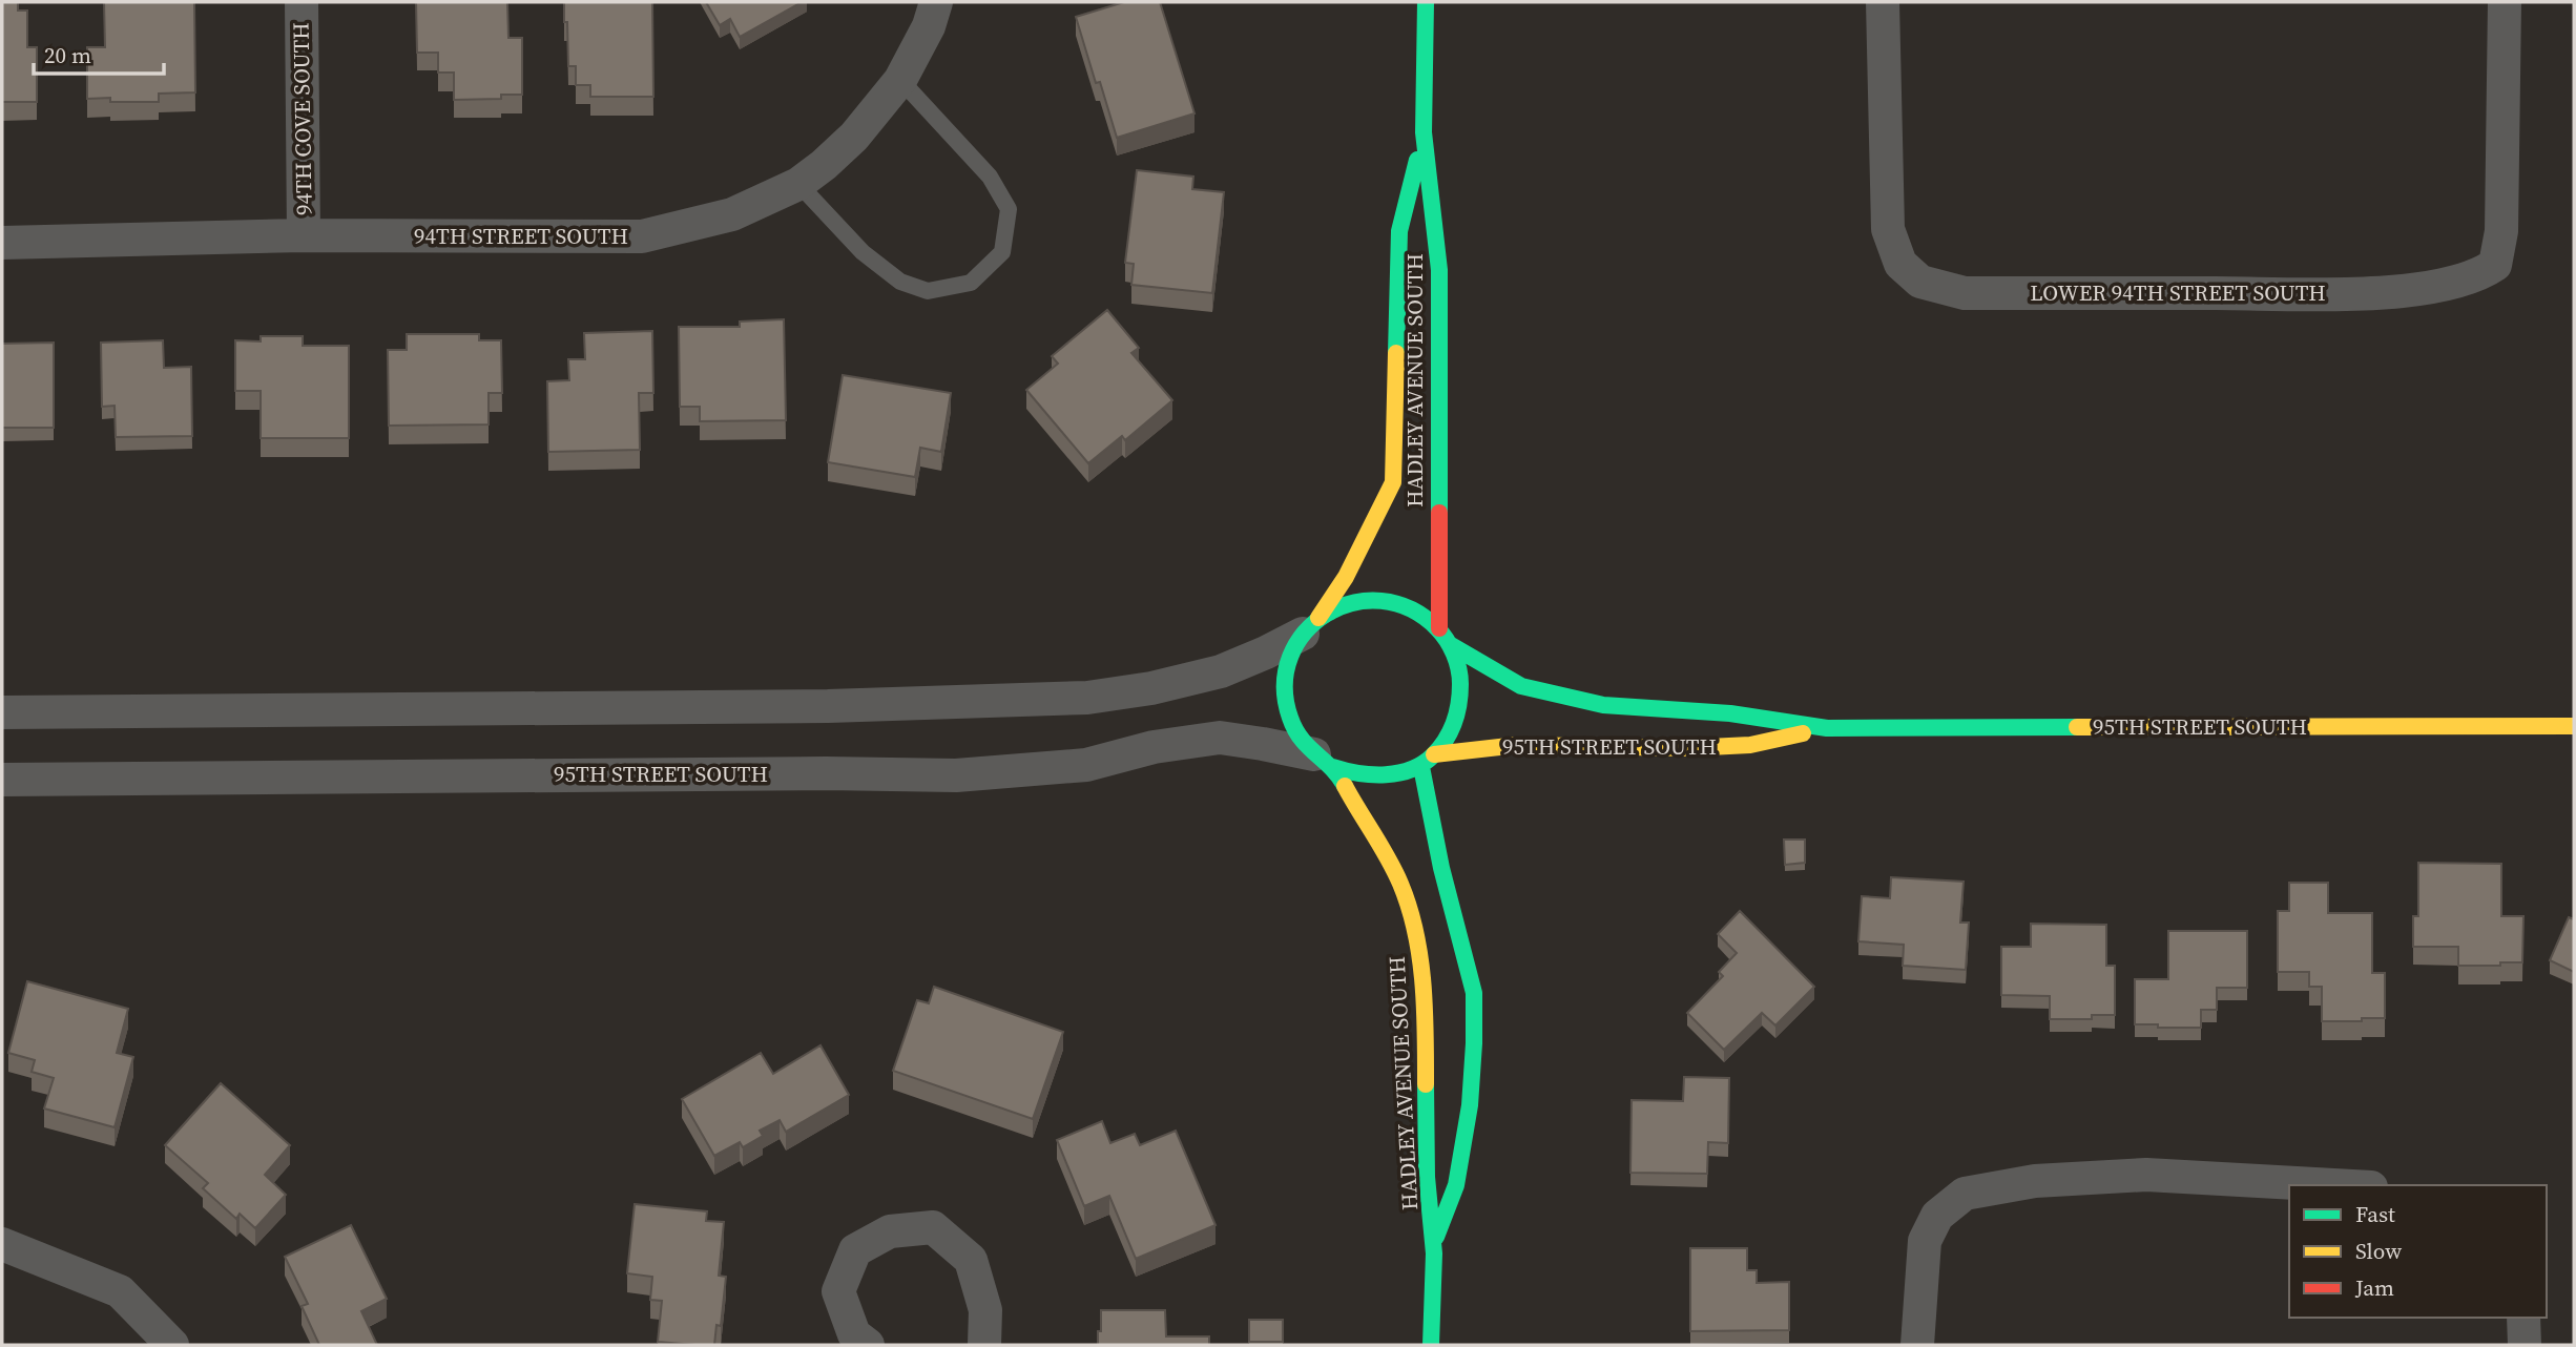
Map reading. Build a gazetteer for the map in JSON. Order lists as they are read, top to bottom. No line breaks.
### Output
{"streets":{"street":["94TH COVE SOUTH","94TH STREET SOUTH","LOWER 94TH STREET SOUTH","HADLEY AVENUE SOUTH","95TH STREET SOUTH"]},"crossings":[["94TH COVE SOUTH","94TH STREET SOUTH"],["HADLEY AVENUE SOUTH","95TH STREET SOUTH"]],"legend":["Fast","Slow","Jam"],"scale_bar":"20 m"}
